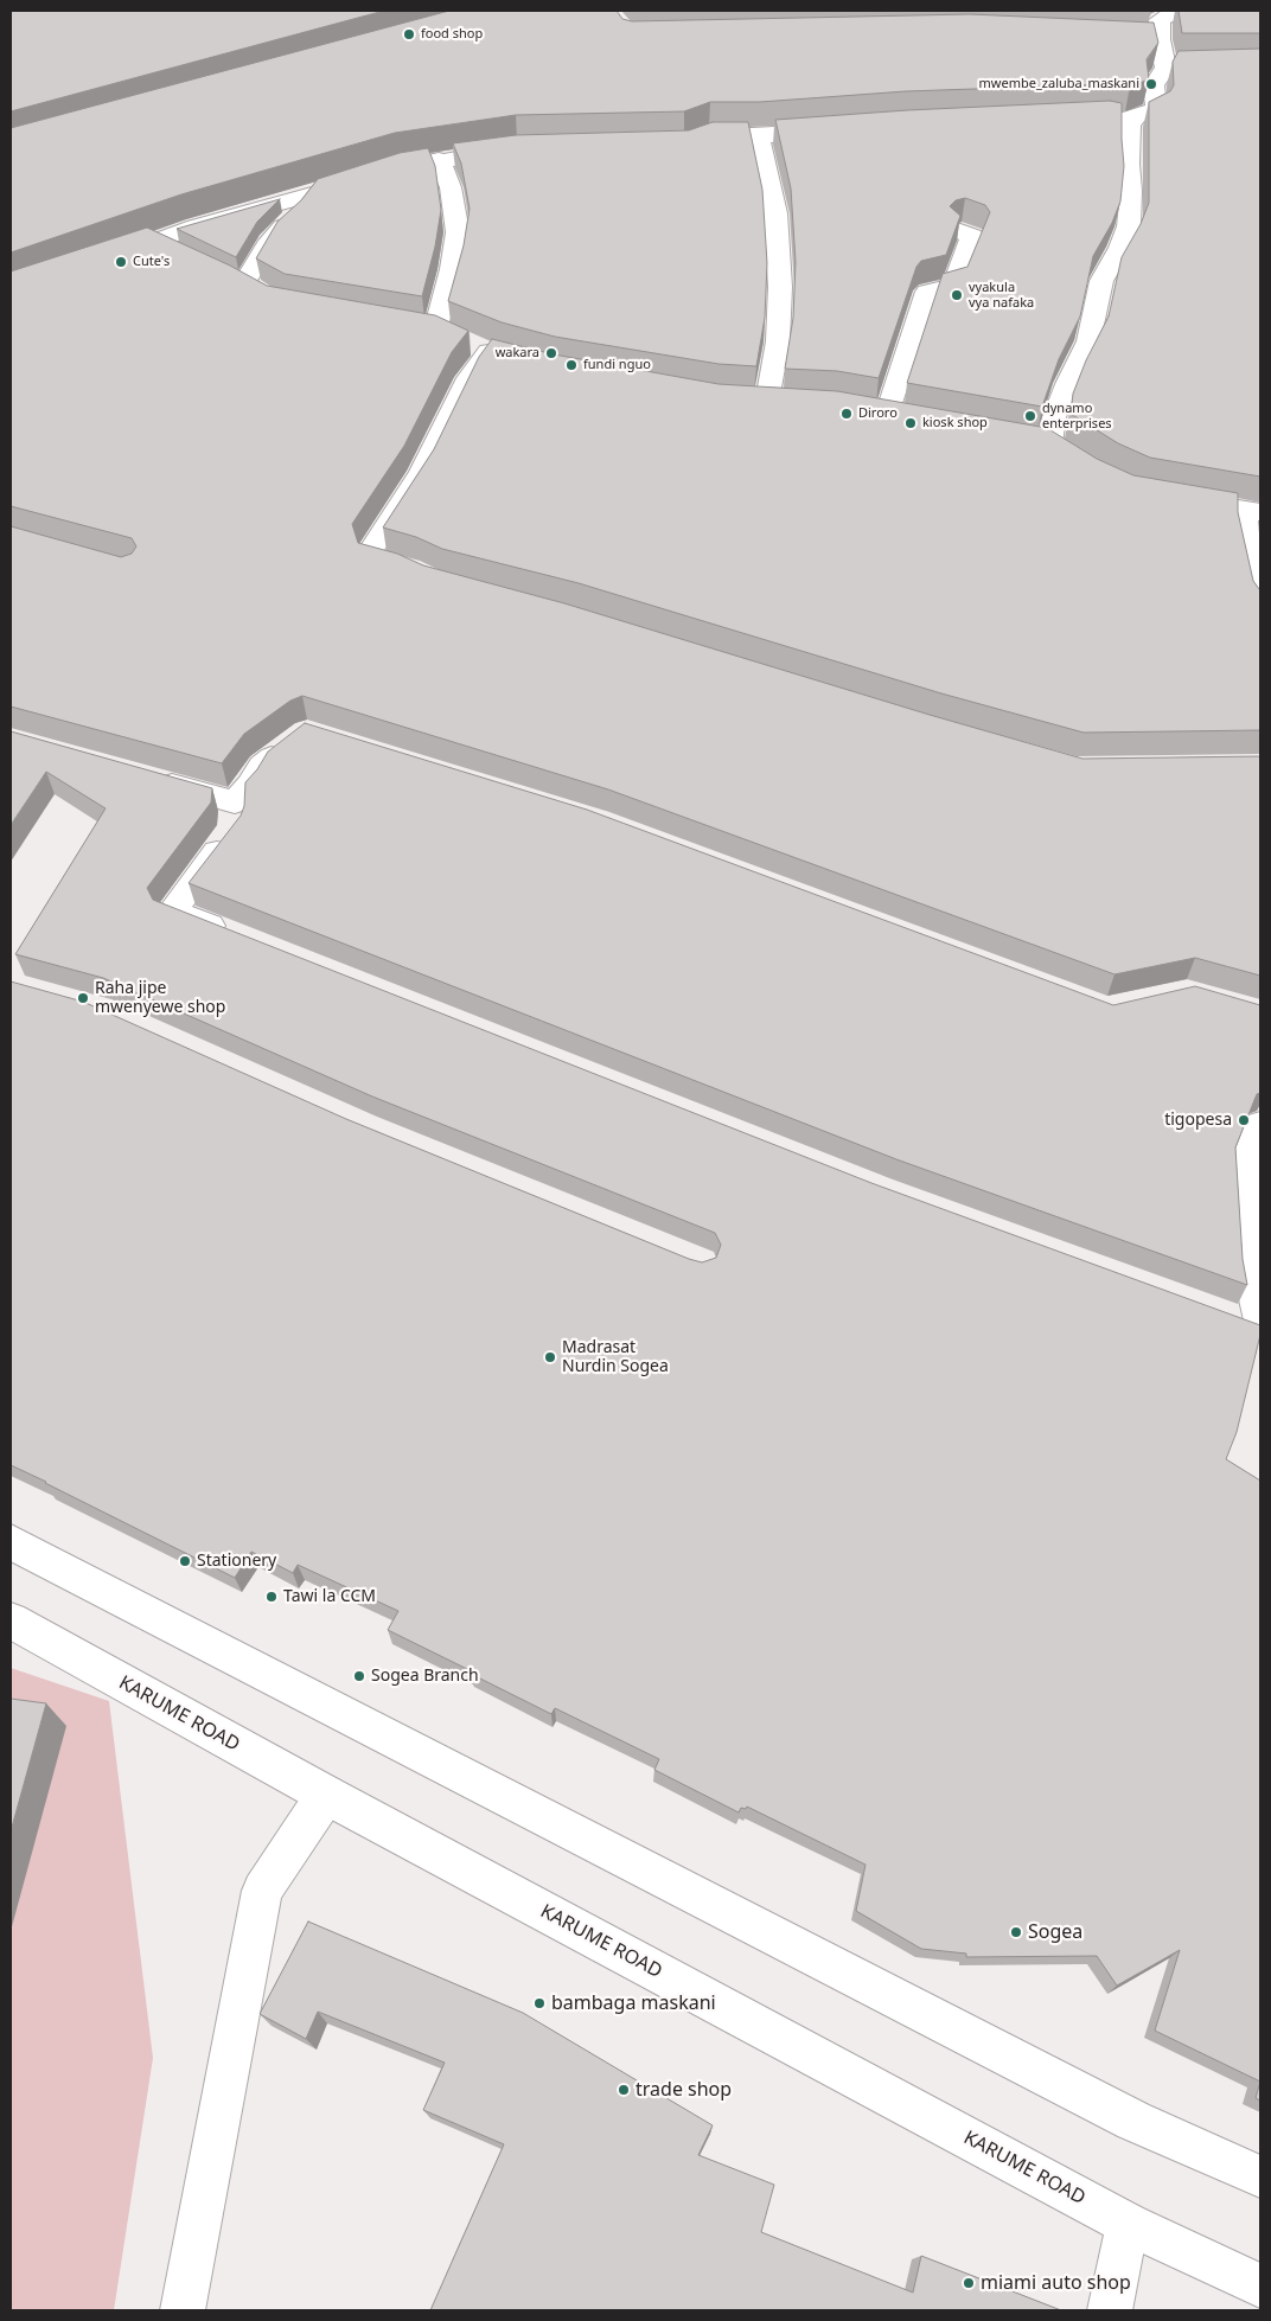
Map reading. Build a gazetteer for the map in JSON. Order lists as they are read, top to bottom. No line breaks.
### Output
{"streets":{"street":["KARUME ROAD"]},"places":["food shop","mwembe_zaluba_maskani","Cute's","vyakula vya nafaka","wakara","fundi nguo","Diroro","dynamo enterprises","kiosk shop","Raha jipe mwenyewe shop","tigopesa","Madrasat Nurdin Sogea","Stationery","Tawi la CCM","Sogea Branch","Sogea","bambaga maskani","trade shop","miami auto shop"]}
